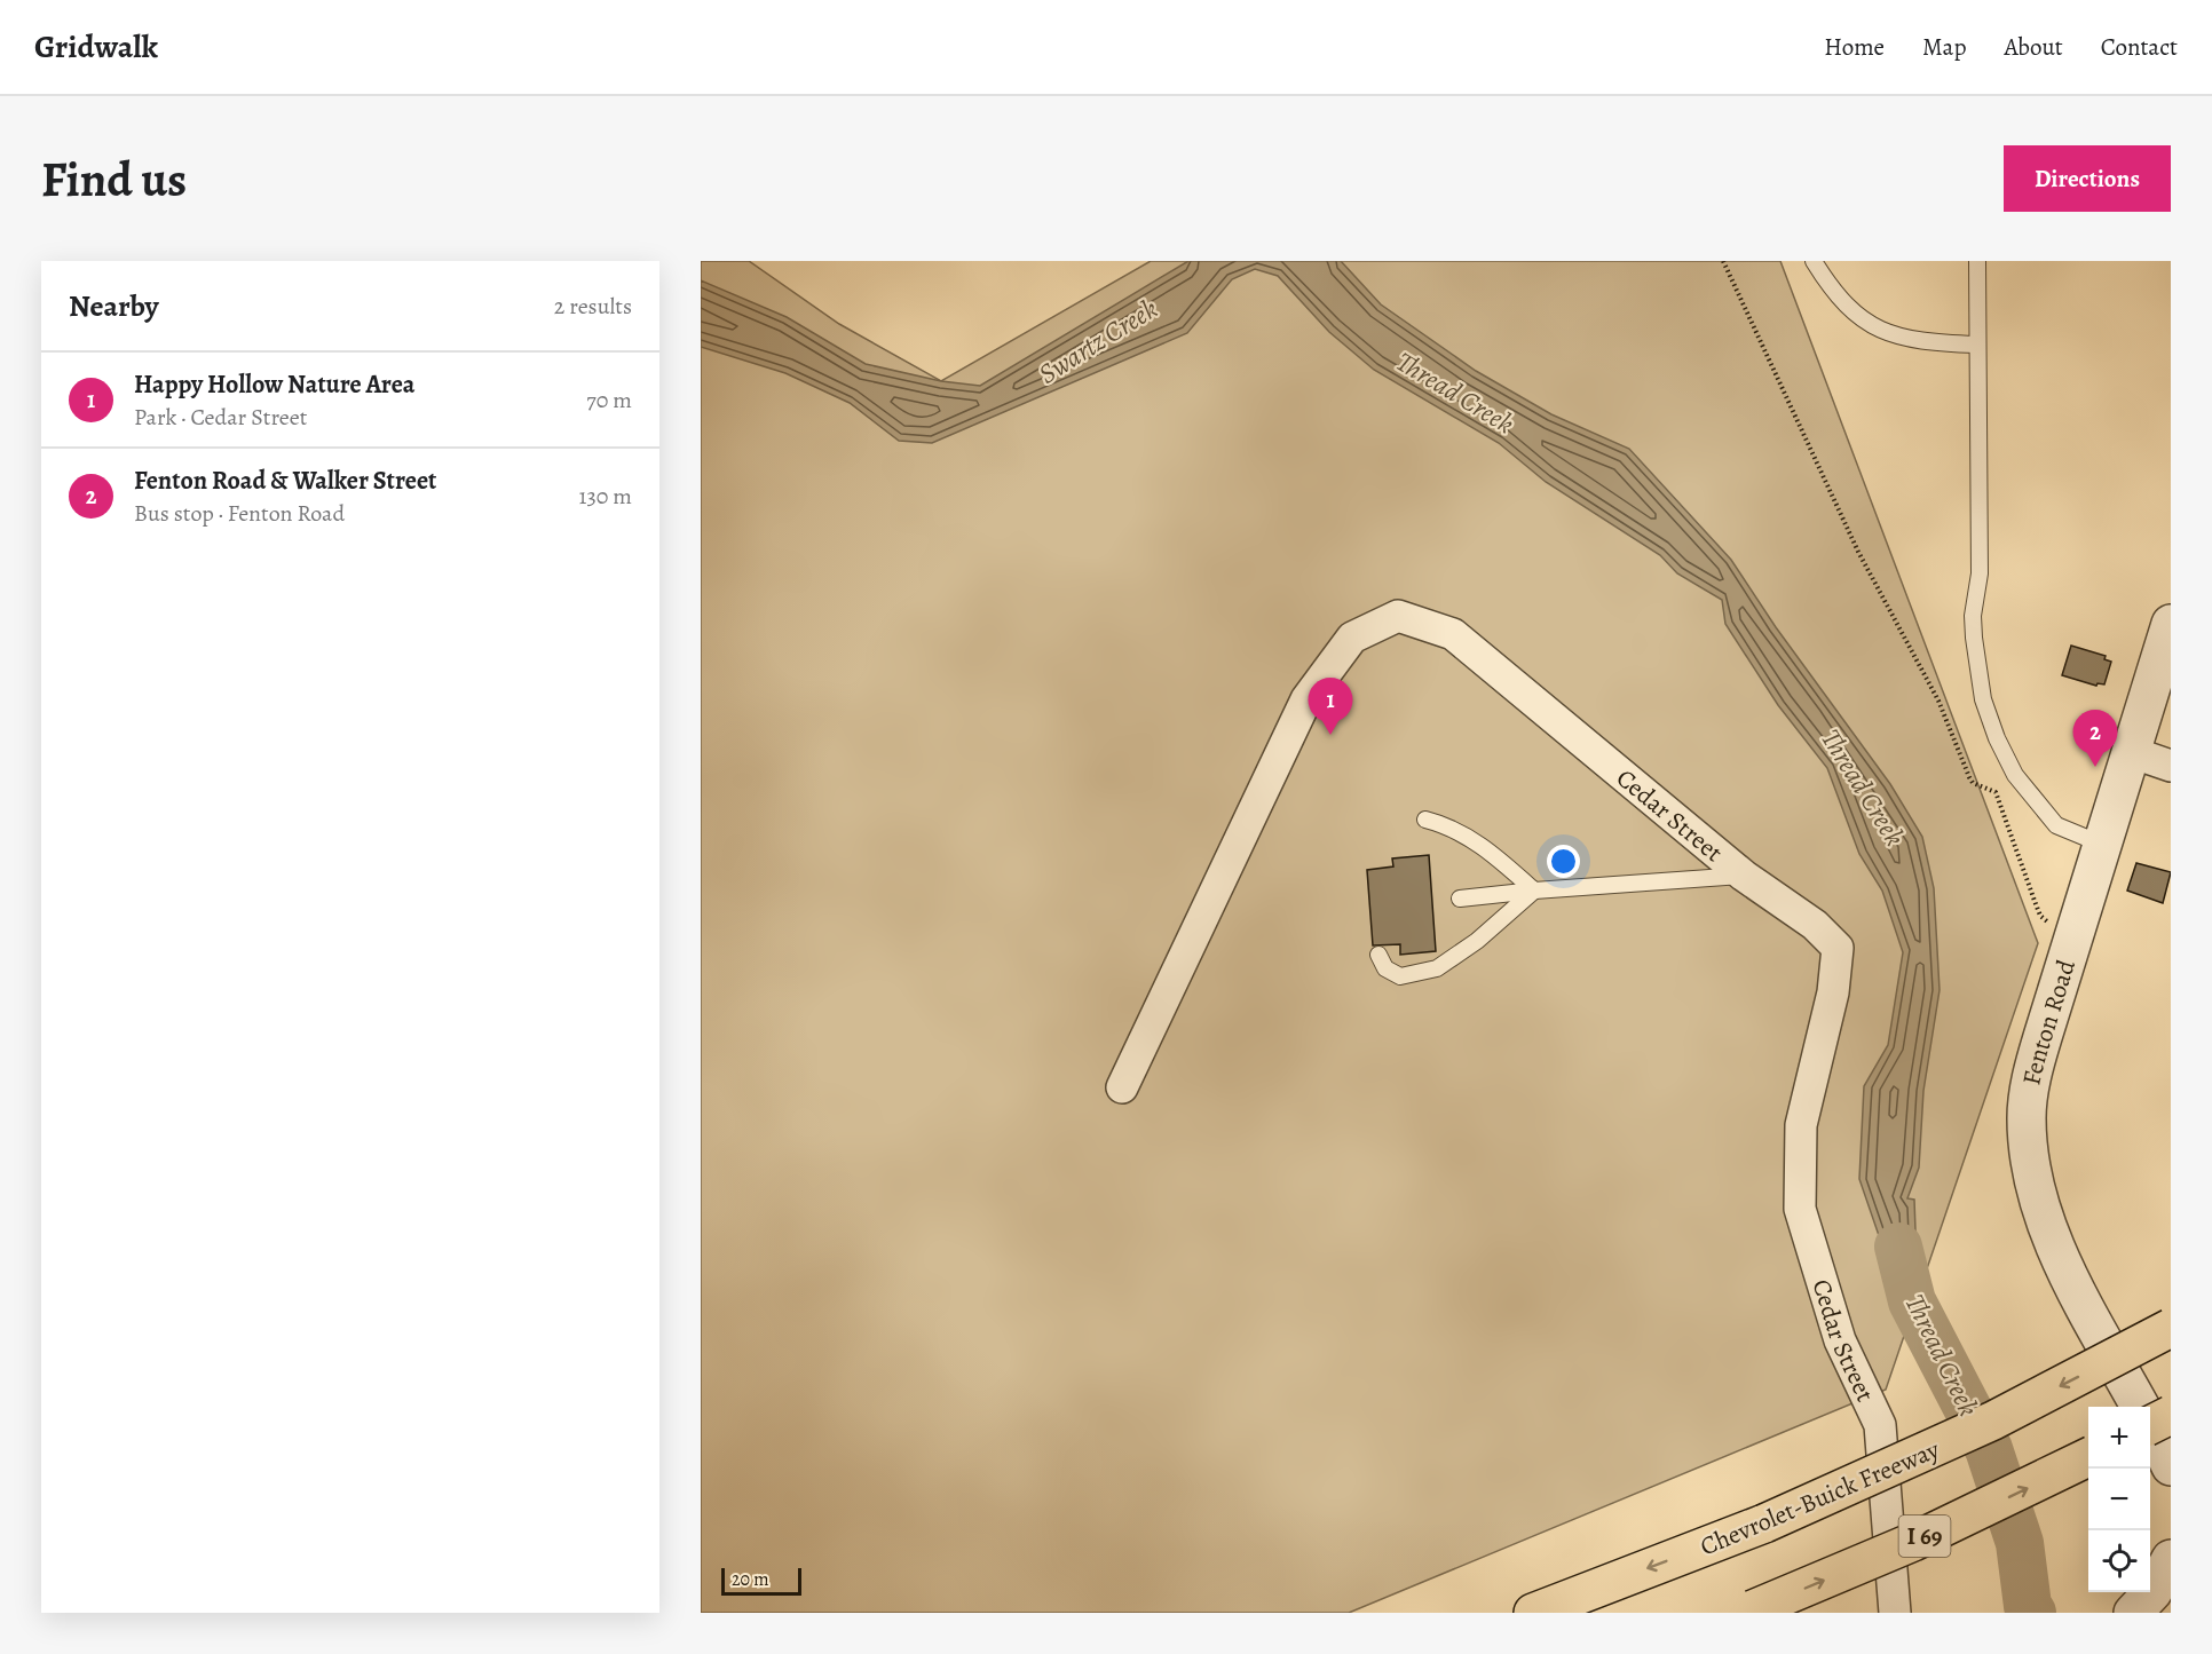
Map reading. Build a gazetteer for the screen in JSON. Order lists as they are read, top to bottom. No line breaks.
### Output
{"streets":{"highway":["Chevrolet-Buick Freeway","I 69"],"street":["Cedar Street","Fenton Road"]},"water":["Swartz Creek","Thread Creek"],"scale_bar":"20 m","page":{"header":"Gridwalk","nav":["Home","Map","About","Contact"],"buttons":"Directions","title":"Find us","heading":["Nearby","2 results"],"list":[{"mark":"1","name":"Happy Hollow Nature Area","note":"Park · Cedar Street","value":"70 m"},{"mark":"2","name":"Fenton Road & Walker Street","note":"Bus stop · Fenton Road","value":"130 m"}],"pins":["1","2"],"map_buttons":["+","−"],"scale":"20 m"}}
